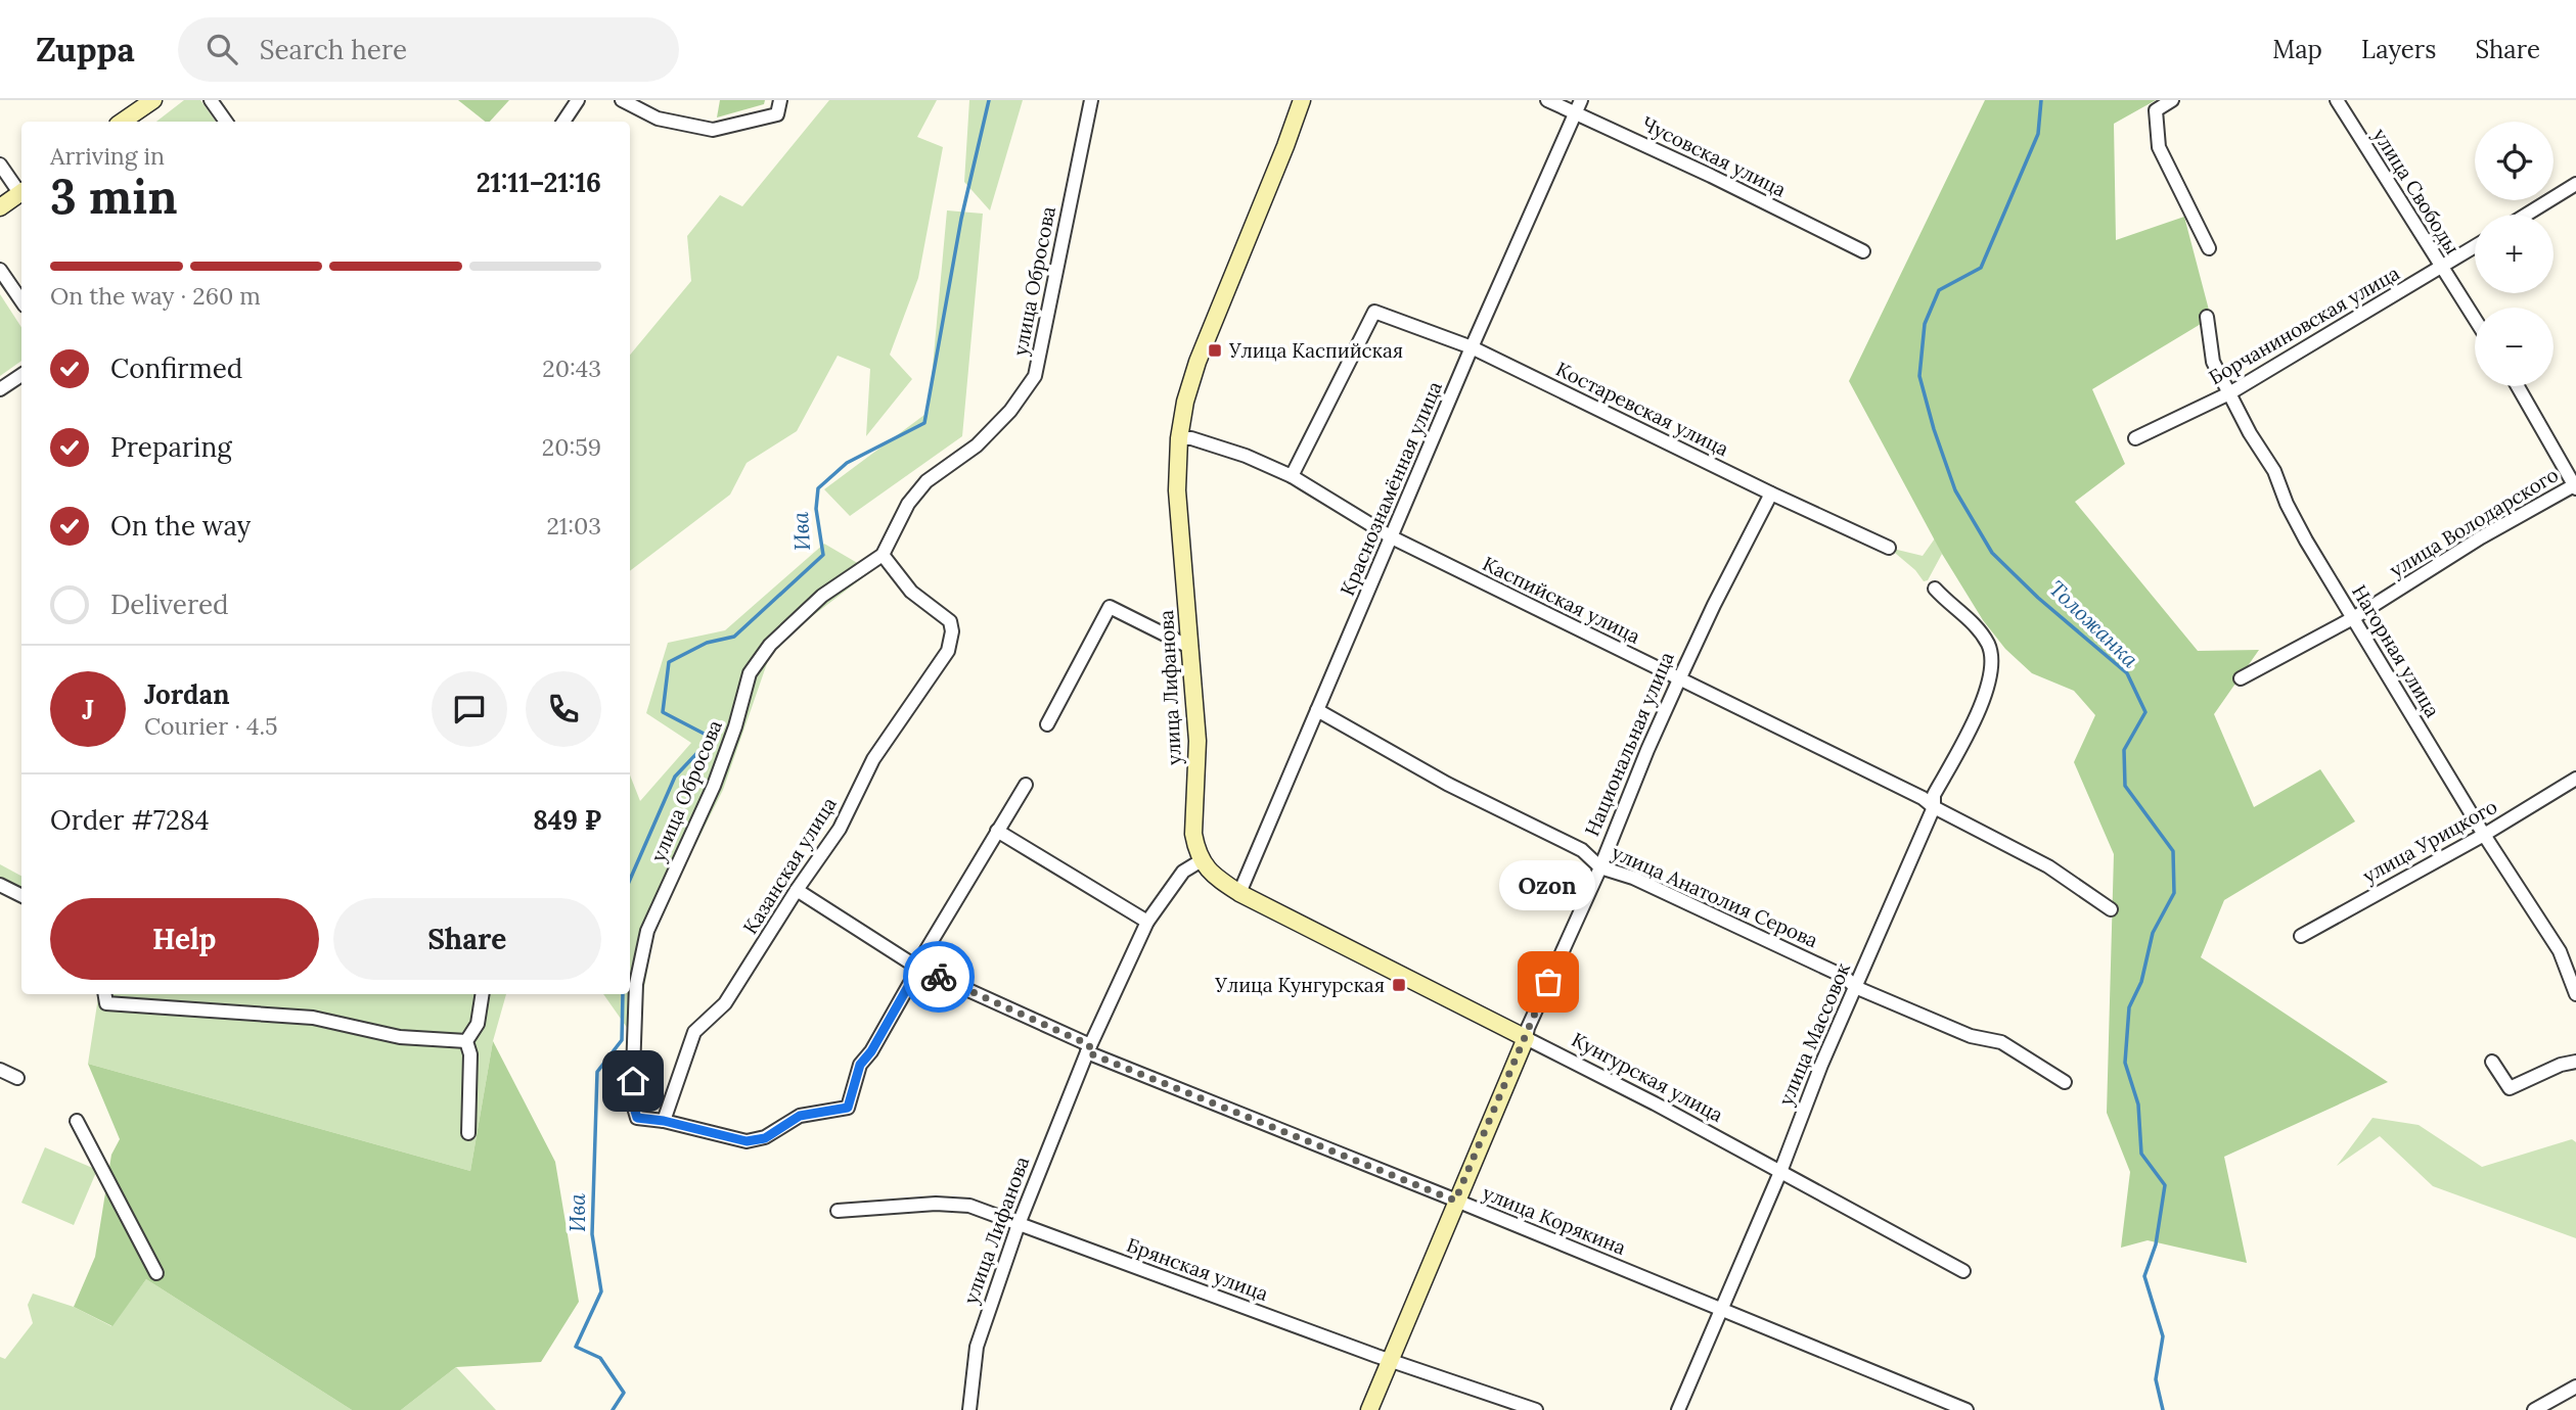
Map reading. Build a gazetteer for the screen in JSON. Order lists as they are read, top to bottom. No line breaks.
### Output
{"streets":{"street":["Чусовская улица","улица Свободы","улица Обросова","Борчаниновская улица","Костаревская улица","Краснознамённая улица","улица Володарского","Каспийская улица","Нагорная улица","улица Лифанова","Национальная улица","улица Урицкого","Казанская улица","улица Анатолия Серова","улица Массовок","Кунгурская улица","улица Корякина","Брянская улица"]},"crossings":[["Чусовская улица","Краснознамённая улица"],["улица Свободы","Борчаниновская улица"],["улица Обросова","Казанская улица"],["Борчаниновская улица","Нагорная улица"],["Костаревская улица","Краснознамённая улица"],["Костаревская улица","Каспийская улица"],["Костаревская улица","Национальная улица"],["Краснознамённая улица","Каспийская улица"],["Краснознамённая улица","улица Анатолия Серова"],["Краснознамённая улица","Кунгурская улица"],["улица Володарского","Нагорная улица"],["Каспийская улица","улица Лифанова"],["Каспийская улица","Национальная улица"],["Каспийская улица","улица Массовок"],["Нагорная улица","улица Урицкого"],["улица Лифанова","Кунгурская улица"],["улица Лифанова","улица Корякина"],["улица Лифанова","Брянская улица"],["Национальная улица","улица Анатолия Серова"],["Национальная улица","Кунгурская улица"],["Национальная улица","улица Корякина"],["Национальная улица","Брянская улица"],["Казанская улица","улица Корякина"],["улица Анатолия Серова","улица Массовок"],["улица Массовок","Кунгурская улица"],["улица Массовок","улица Корякина"]],"water":["Ива","Толожанка"],"places":{"transit":["Улица Каспийская","Улица Кунгурская"],"other":["Ozon"]},"page":{"header":"Zuppa","search":"Search here","nav":["Map","Layers","Share"],"map_buttons":["+","−"],"heading":["3 min","Arriving in","21:11–21:16"],"panel":["Jordan","Courier · 4.5","Order #7284","849 ₽"],"bar":"On the way · 260 m","list":[["Confirmed","20:43"],["Preparing","20:59"],["On the way","21:03"],"Delivered"],"round":"J","bubble":"Ozon","buttons":["Help","Share"]}}
